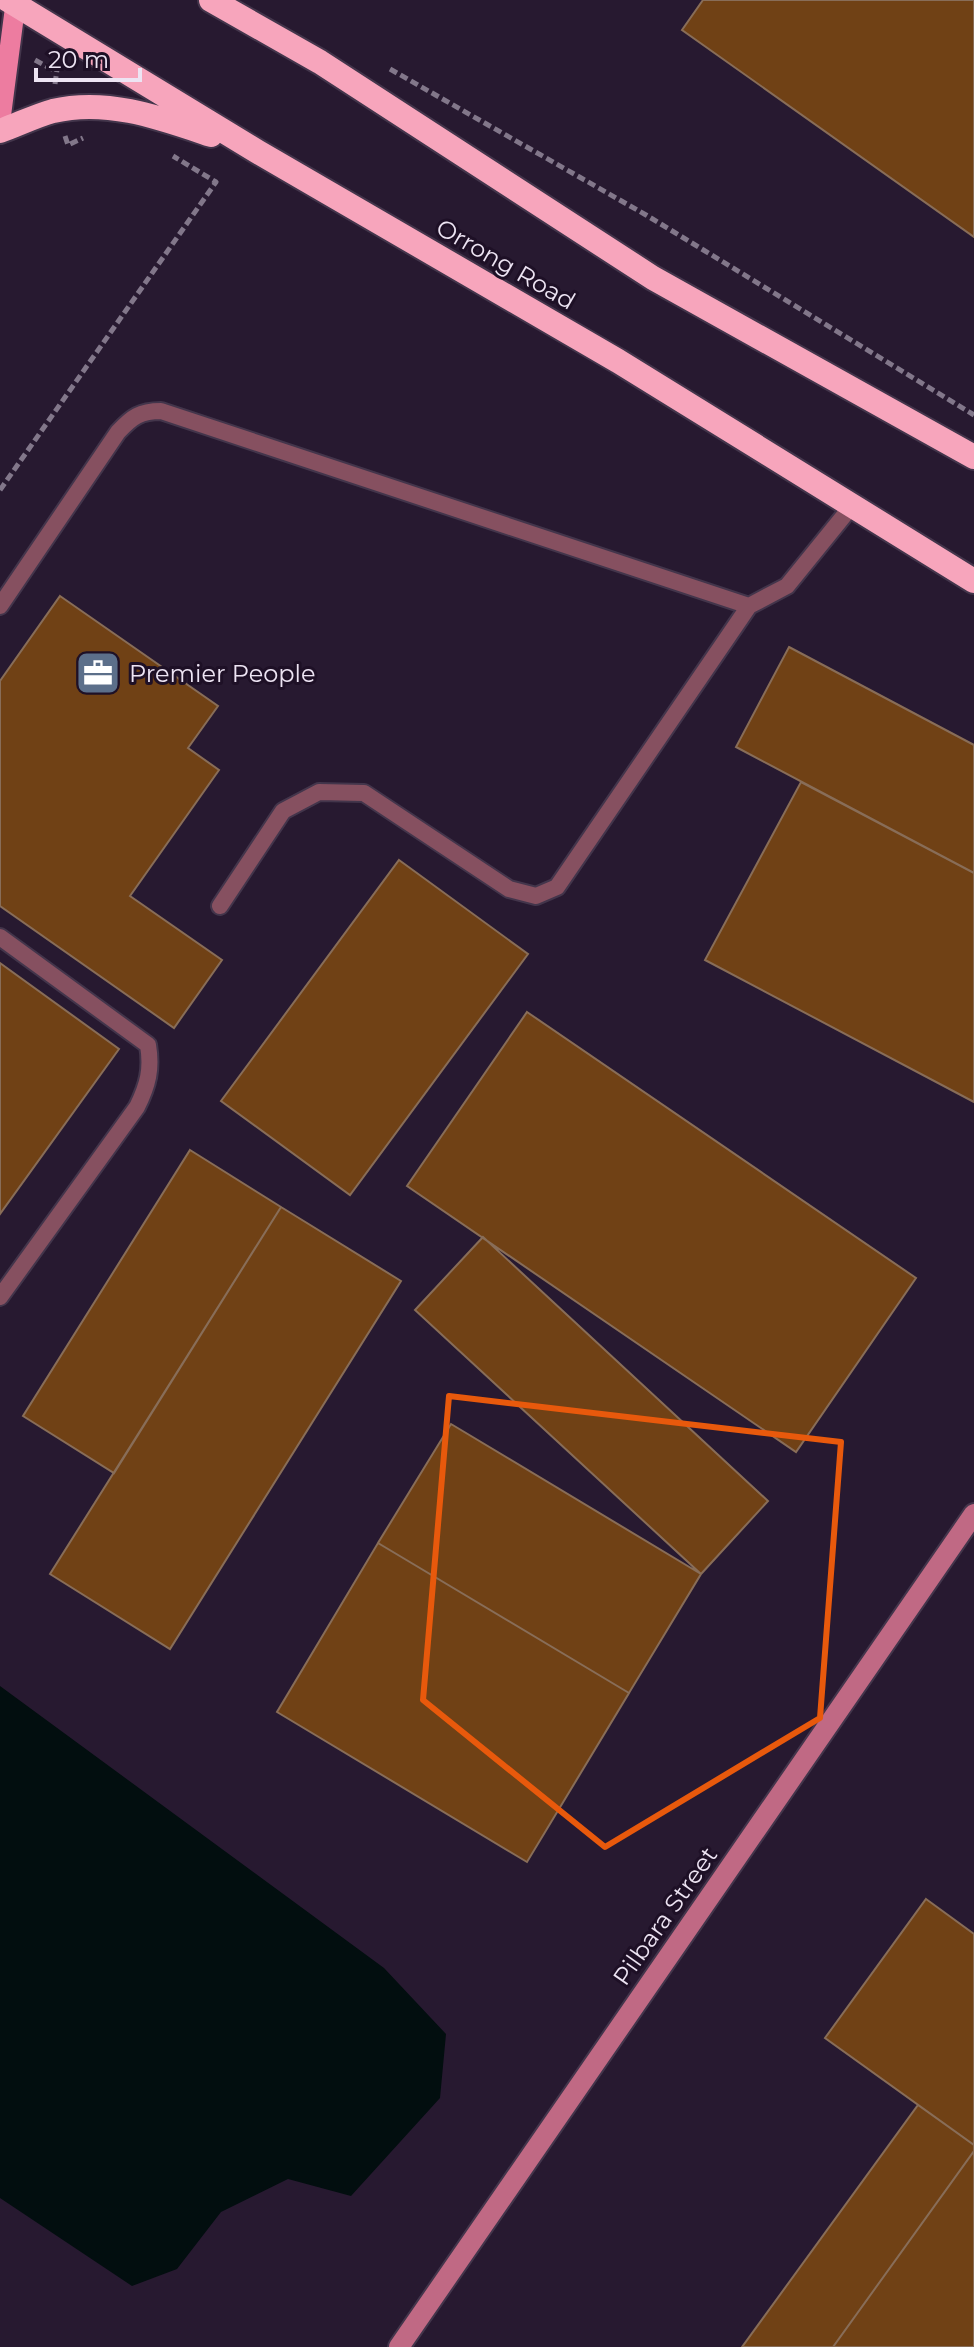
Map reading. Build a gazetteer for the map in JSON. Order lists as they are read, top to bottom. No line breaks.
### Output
{"streets":{"highway":["Orrong Road"],"main road":["Pilbara Street"]},"places":{"office":["Premier People"]},"scale_bar":"20 m"}
